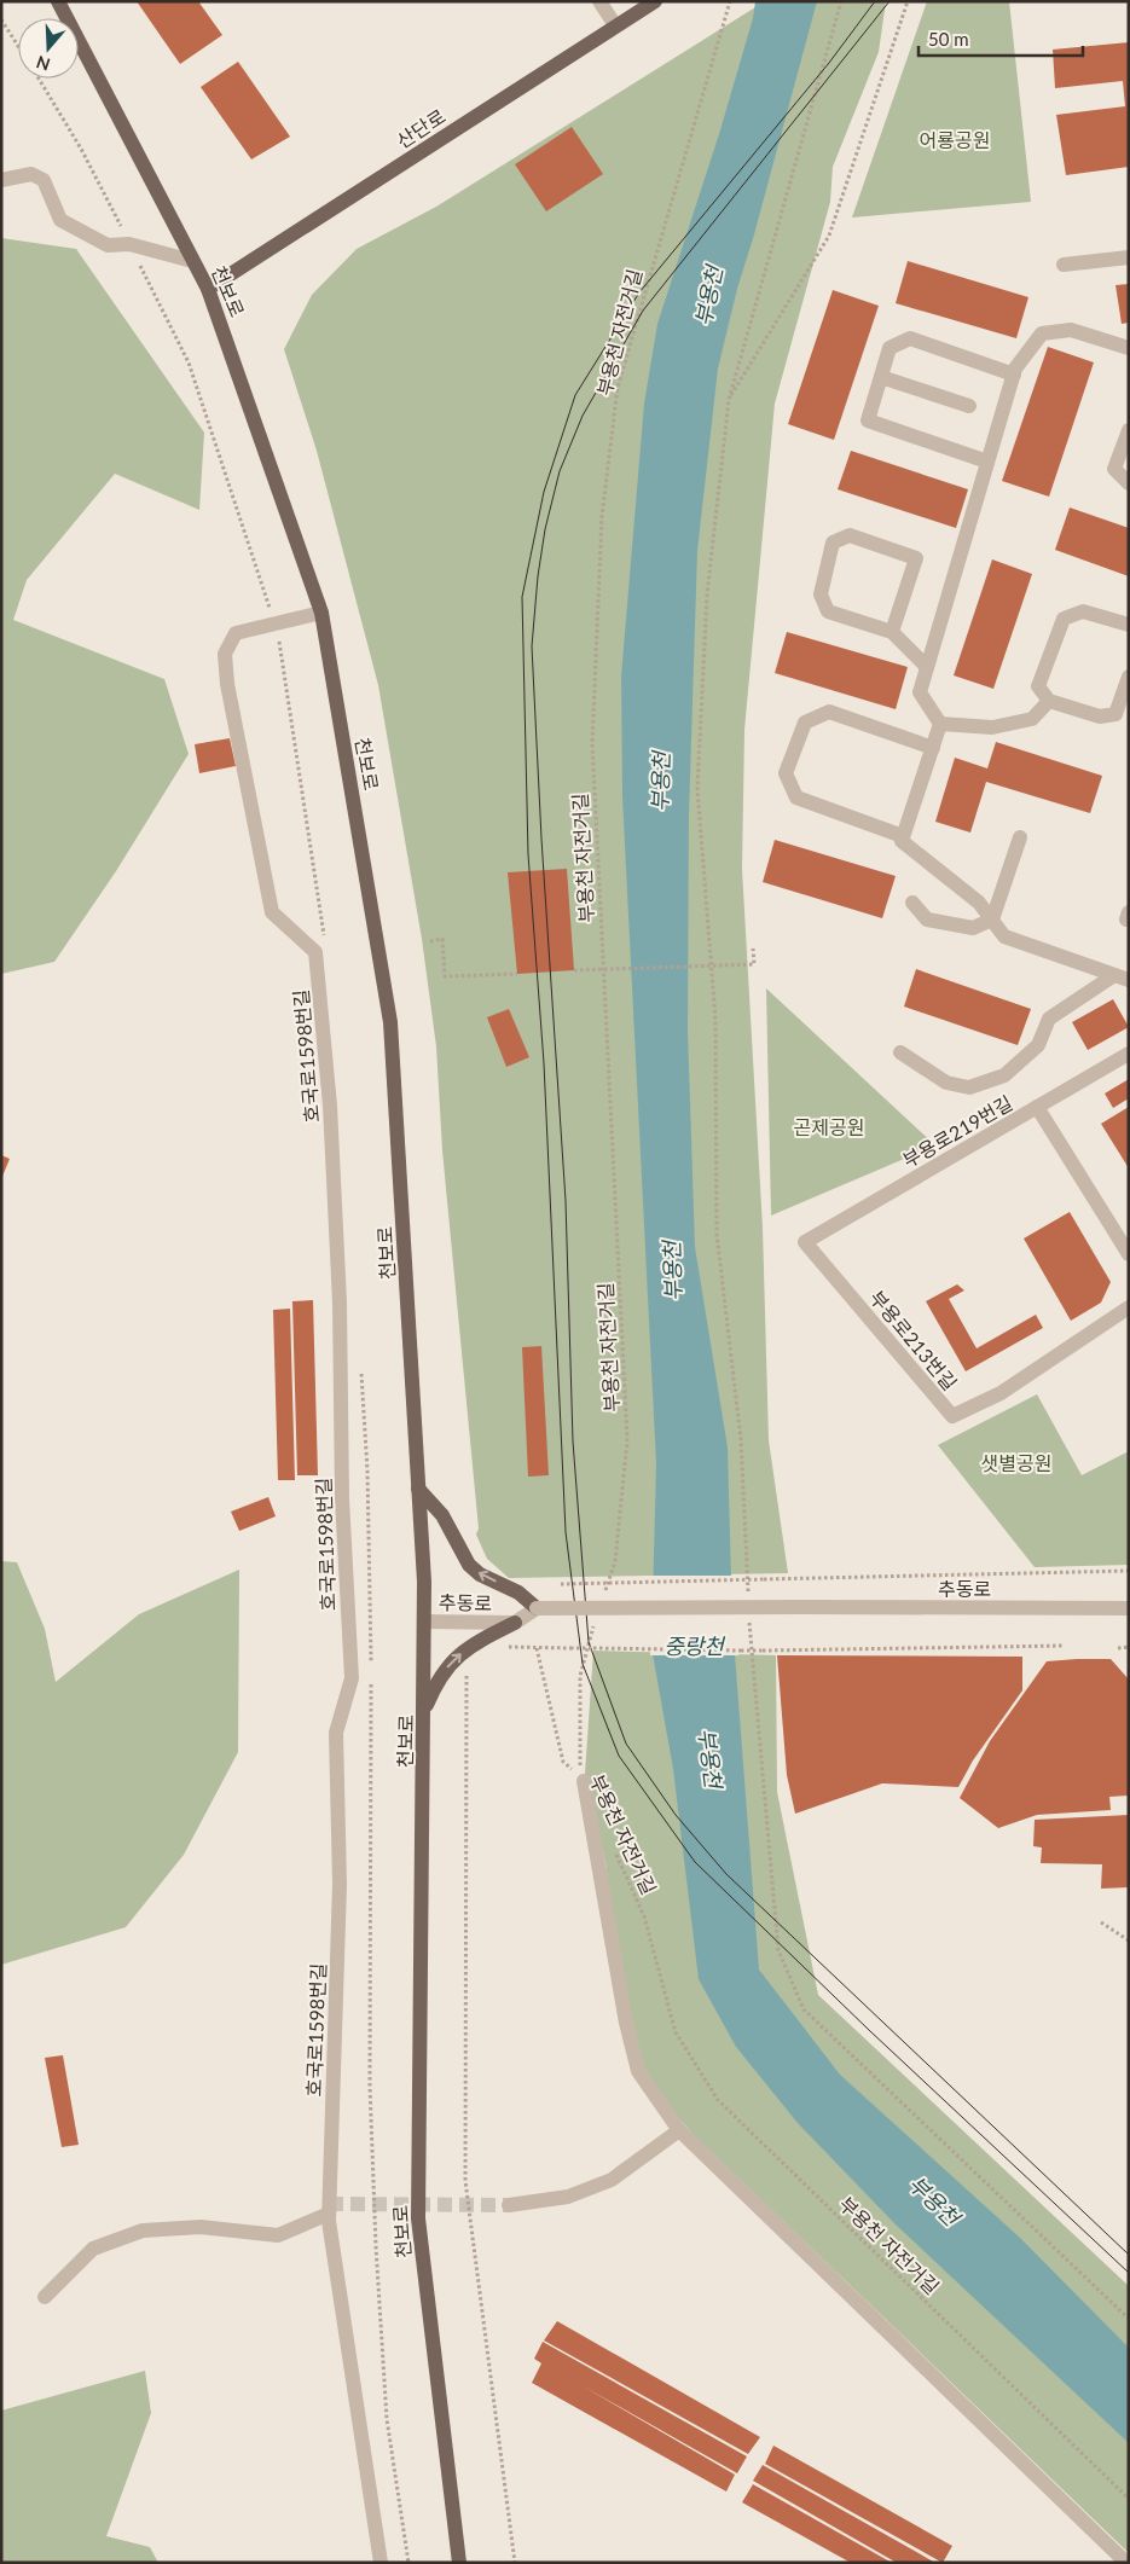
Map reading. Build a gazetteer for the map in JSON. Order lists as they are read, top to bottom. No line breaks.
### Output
{"streets":{"main road":["산단로","천보로"],"street":["호국로1598번길","부용로219번길","부용로213번길","추동로"],"path":["부용천 자전거길"]},"crossings":[["산단로","천보로"],["천보로","호국로1598번길"],["천보로","추동로"],["부용로219번길","부용로213번길"]],"water":["부용천","중랑천"],"parks":["어룡공원","곤제공원","샛별공원"],"scale_bar":"50 m","north":"bottom"}
